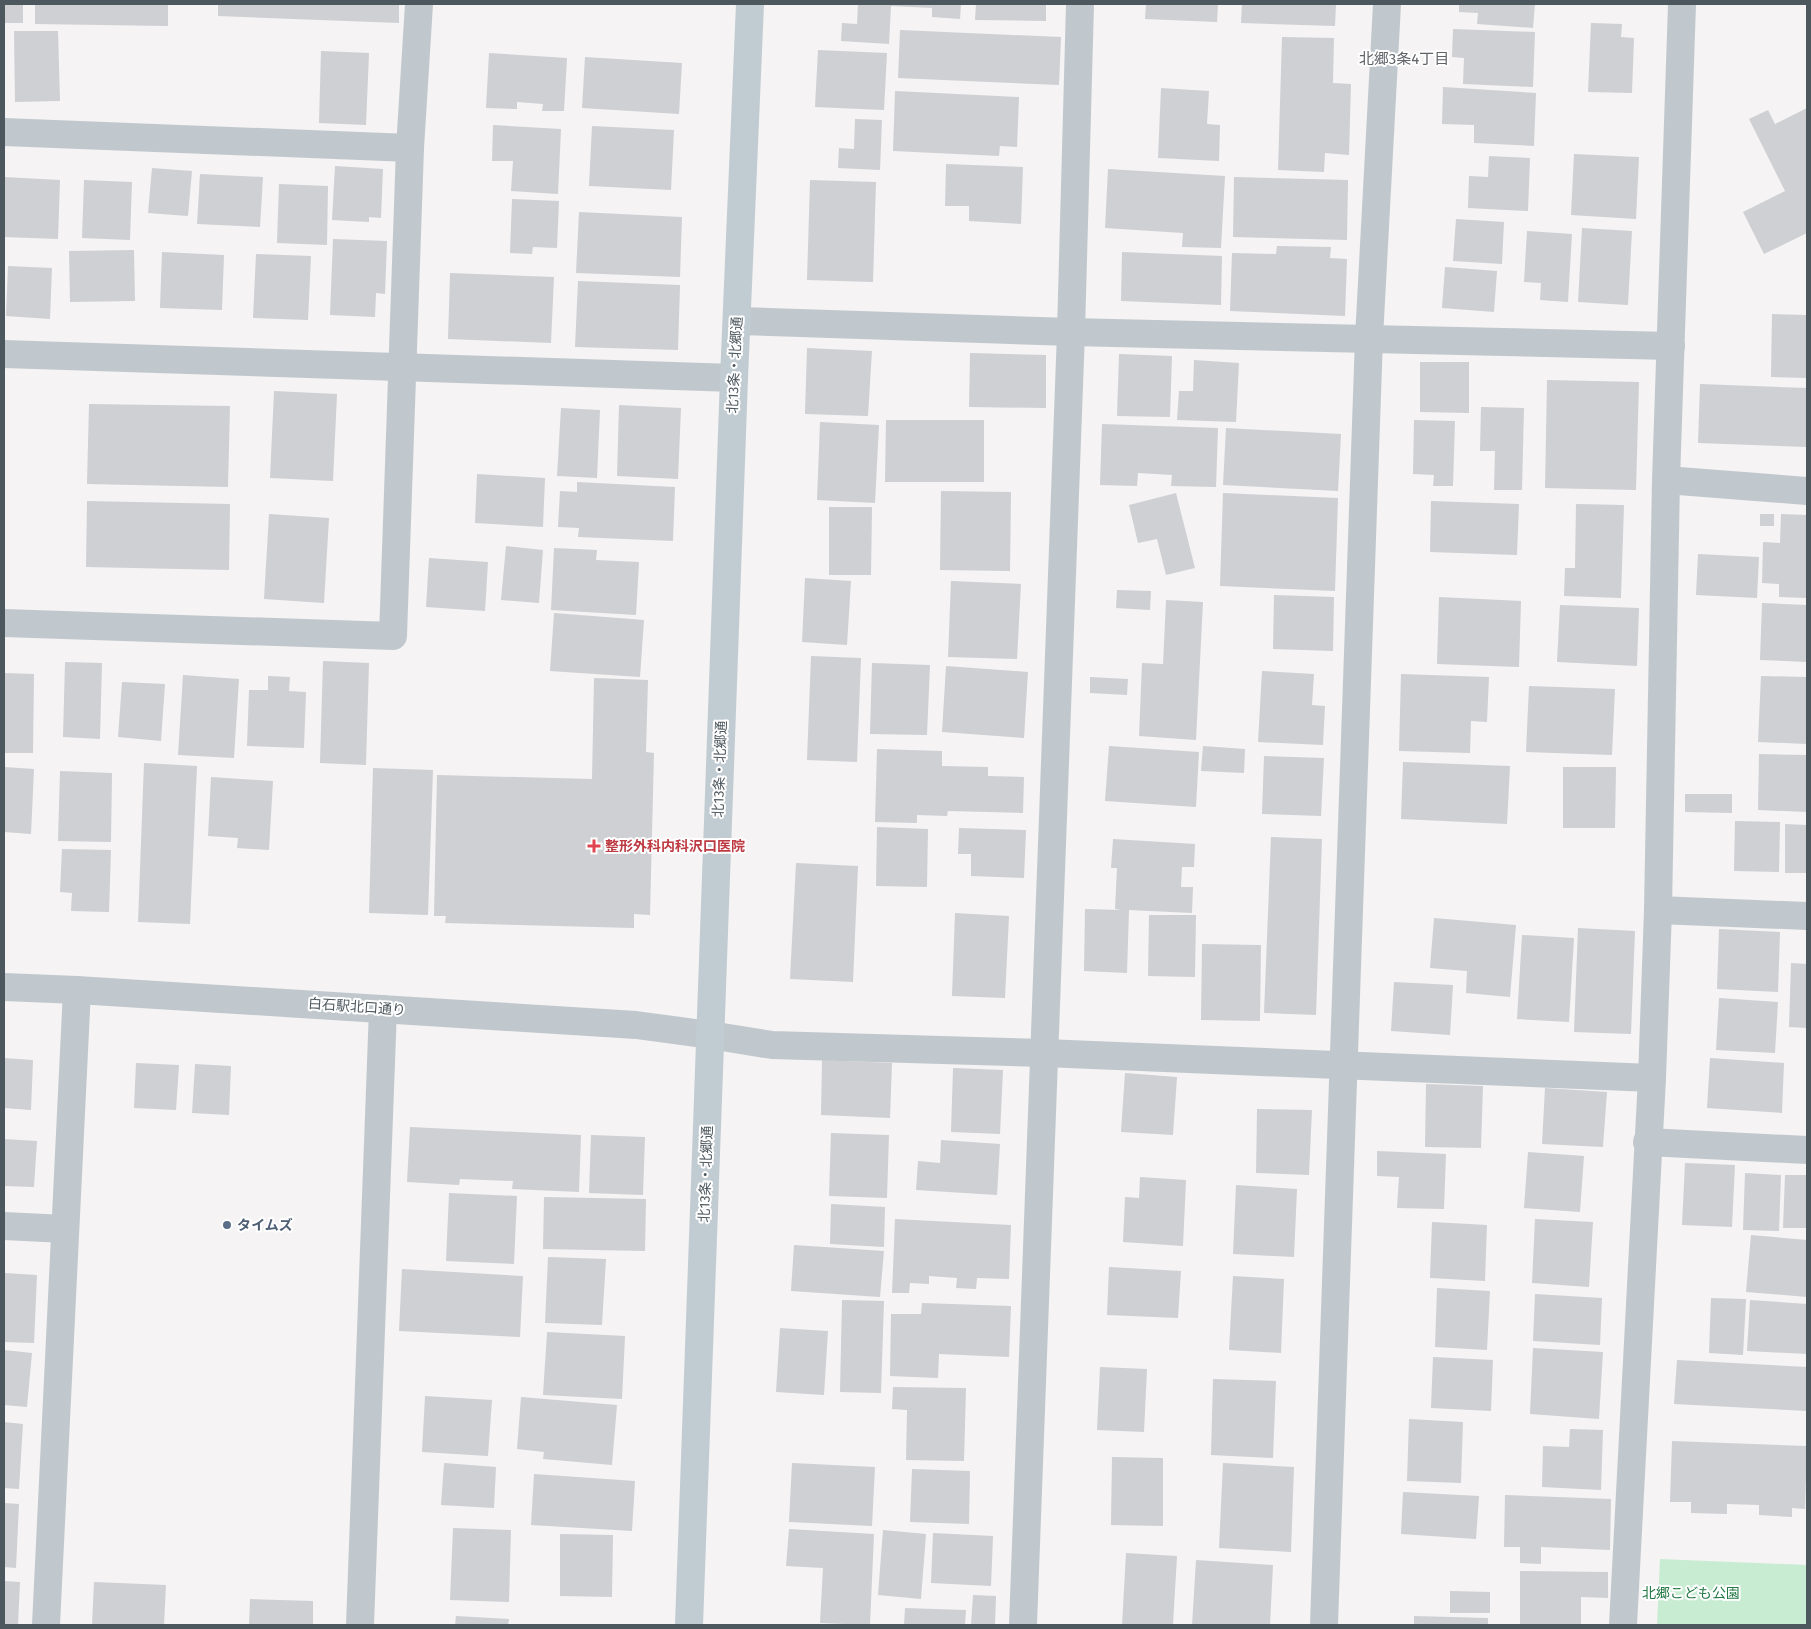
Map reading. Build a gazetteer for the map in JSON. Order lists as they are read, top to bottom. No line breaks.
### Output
{"streets":{"main road":["北13条・北郷通"],"street":["白石駅北口通り"]},"crossings":[["北13条・北郷通","白石駅北口通り"]],"districts":["北郷3条4丁目"],"parks":["北郷こども公園"],"places":{"health":["整形外科内科沢口医院"],"other":["タイムズ"]}}
